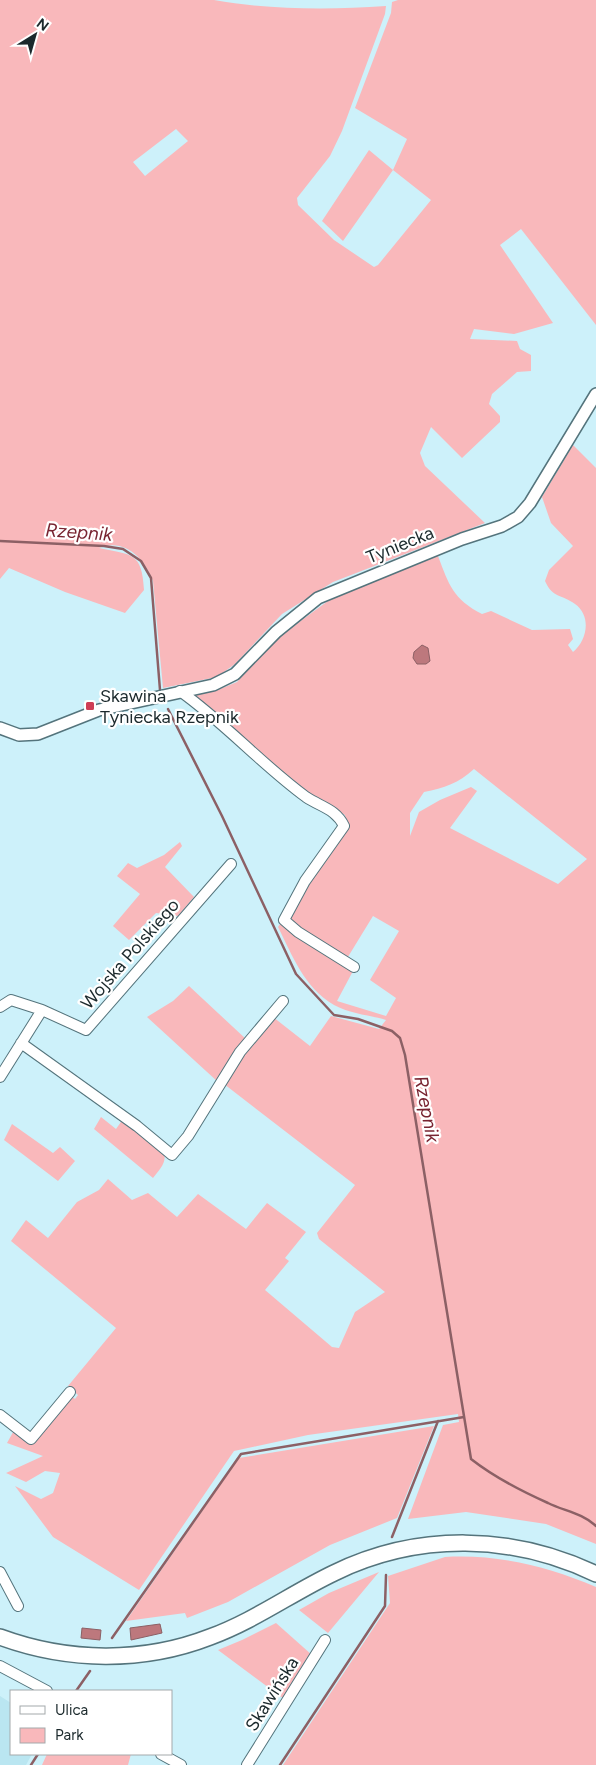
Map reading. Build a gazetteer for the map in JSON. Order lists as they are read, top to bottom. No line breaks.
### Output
{"streets":{"street":["Tyniecka","Wojska Polskiego","Skawińska"]},"water":["Rzepnik"],"places":{"transit":["Skawina Tyniecka Rzepnik"]},"legend":["Ulica","Park"],"north":"top right"}
